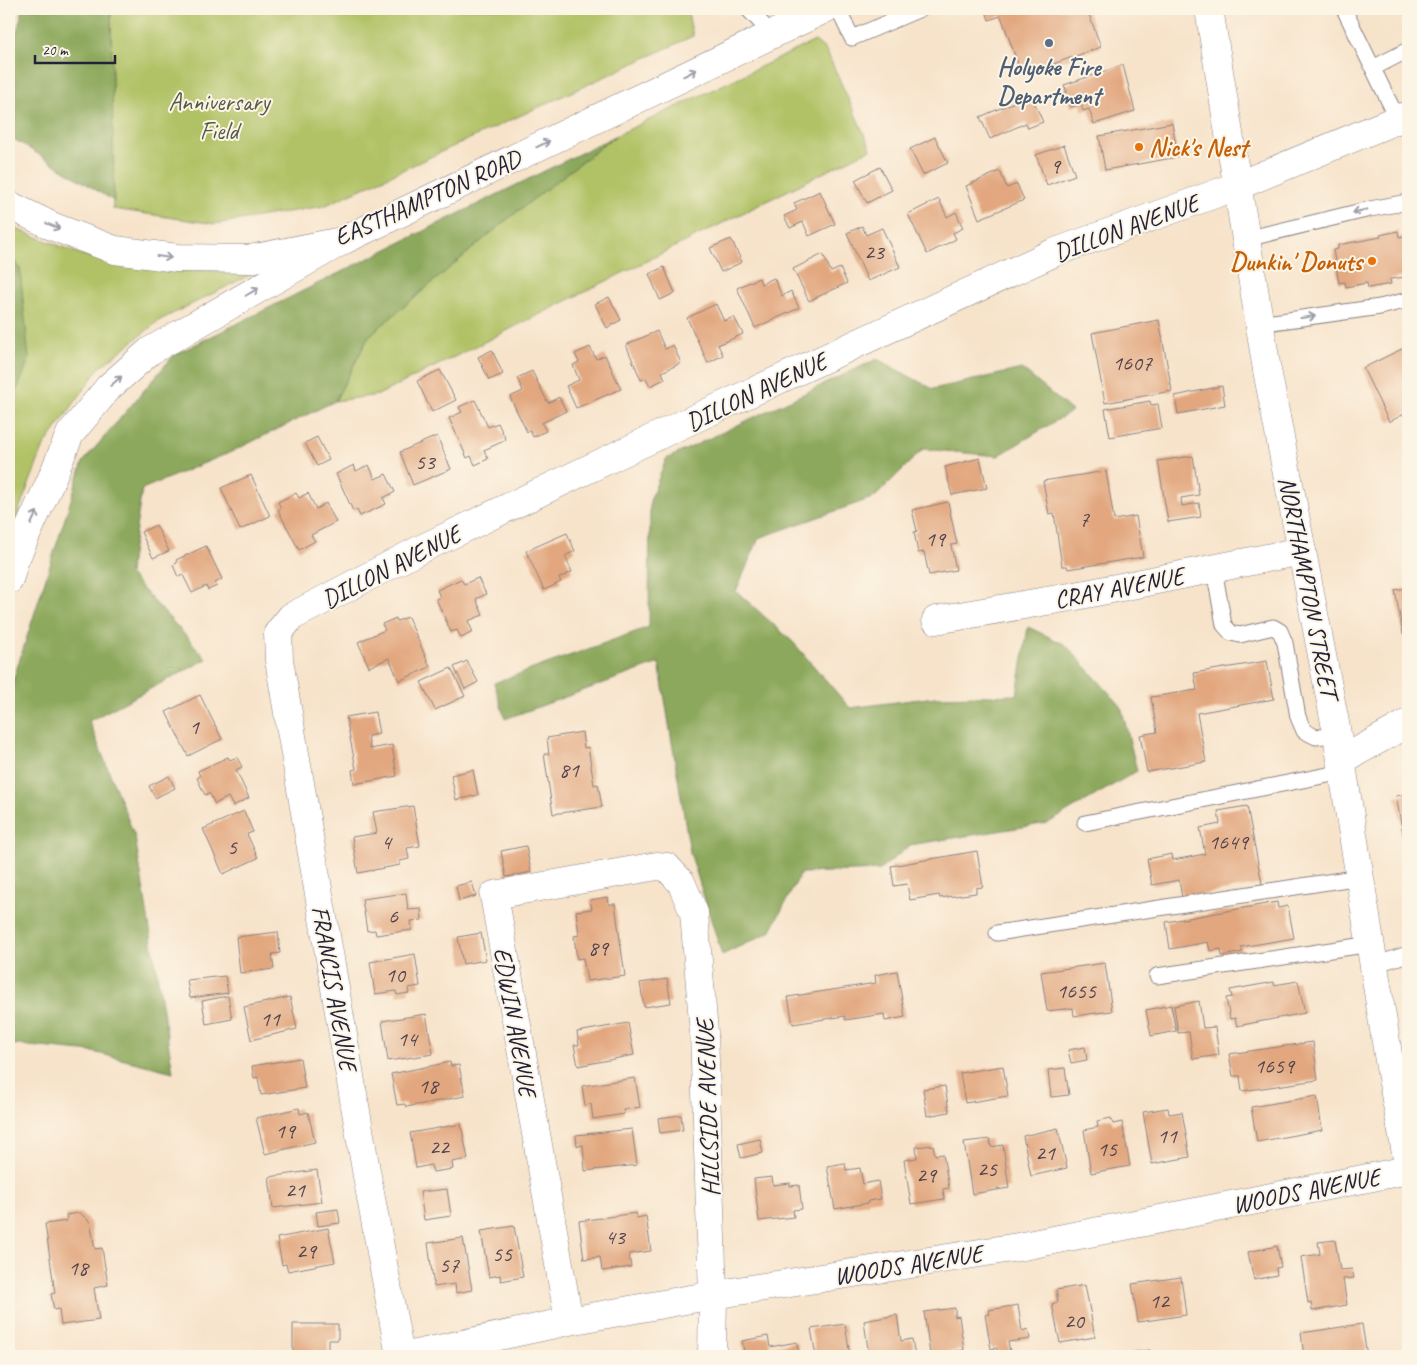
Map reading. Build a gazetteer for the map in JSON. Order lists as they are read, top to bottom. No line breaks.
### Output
{"streets":{"main road":["EASTHAMPTON ROAD","DILLON AVENUE","CRAY AVENUE","NORTHAMPTON STREET","FRANCIS AVENUE","EDWIN AVENUE","HILLSIDE AVENUE","WOODS AVENUE"]},"crossings":[["DILLON AVENUE","NORTHAMPTON STREET"],["DILLON AVENUE","FRANCIS AVENUE"],["CRAY AVENUE","NORTHAMPTON STREET"],["EDWIN AVENUE","HILLSIDE AVENUE"],["EDWIN AVENUE","WOODS AVENUE"],["HILLSIDE AVENUE","WOODS AVENUE"]],"one_way":["EASTHAMPTON ROAD"],"parks":["Anniversary Field"],"places":["Holyoke Fire Department","Nick's Nest","Dunkin' Donuts"],"house_numbers":["9","23","1607","53","7","19","1","81","4","1649","5","6","89","10","1655","11","14","1659","18","19","11","22","15","21","25","29","21","43","29","55","57","18","12","20"],"scale_bar":"20 m"}
